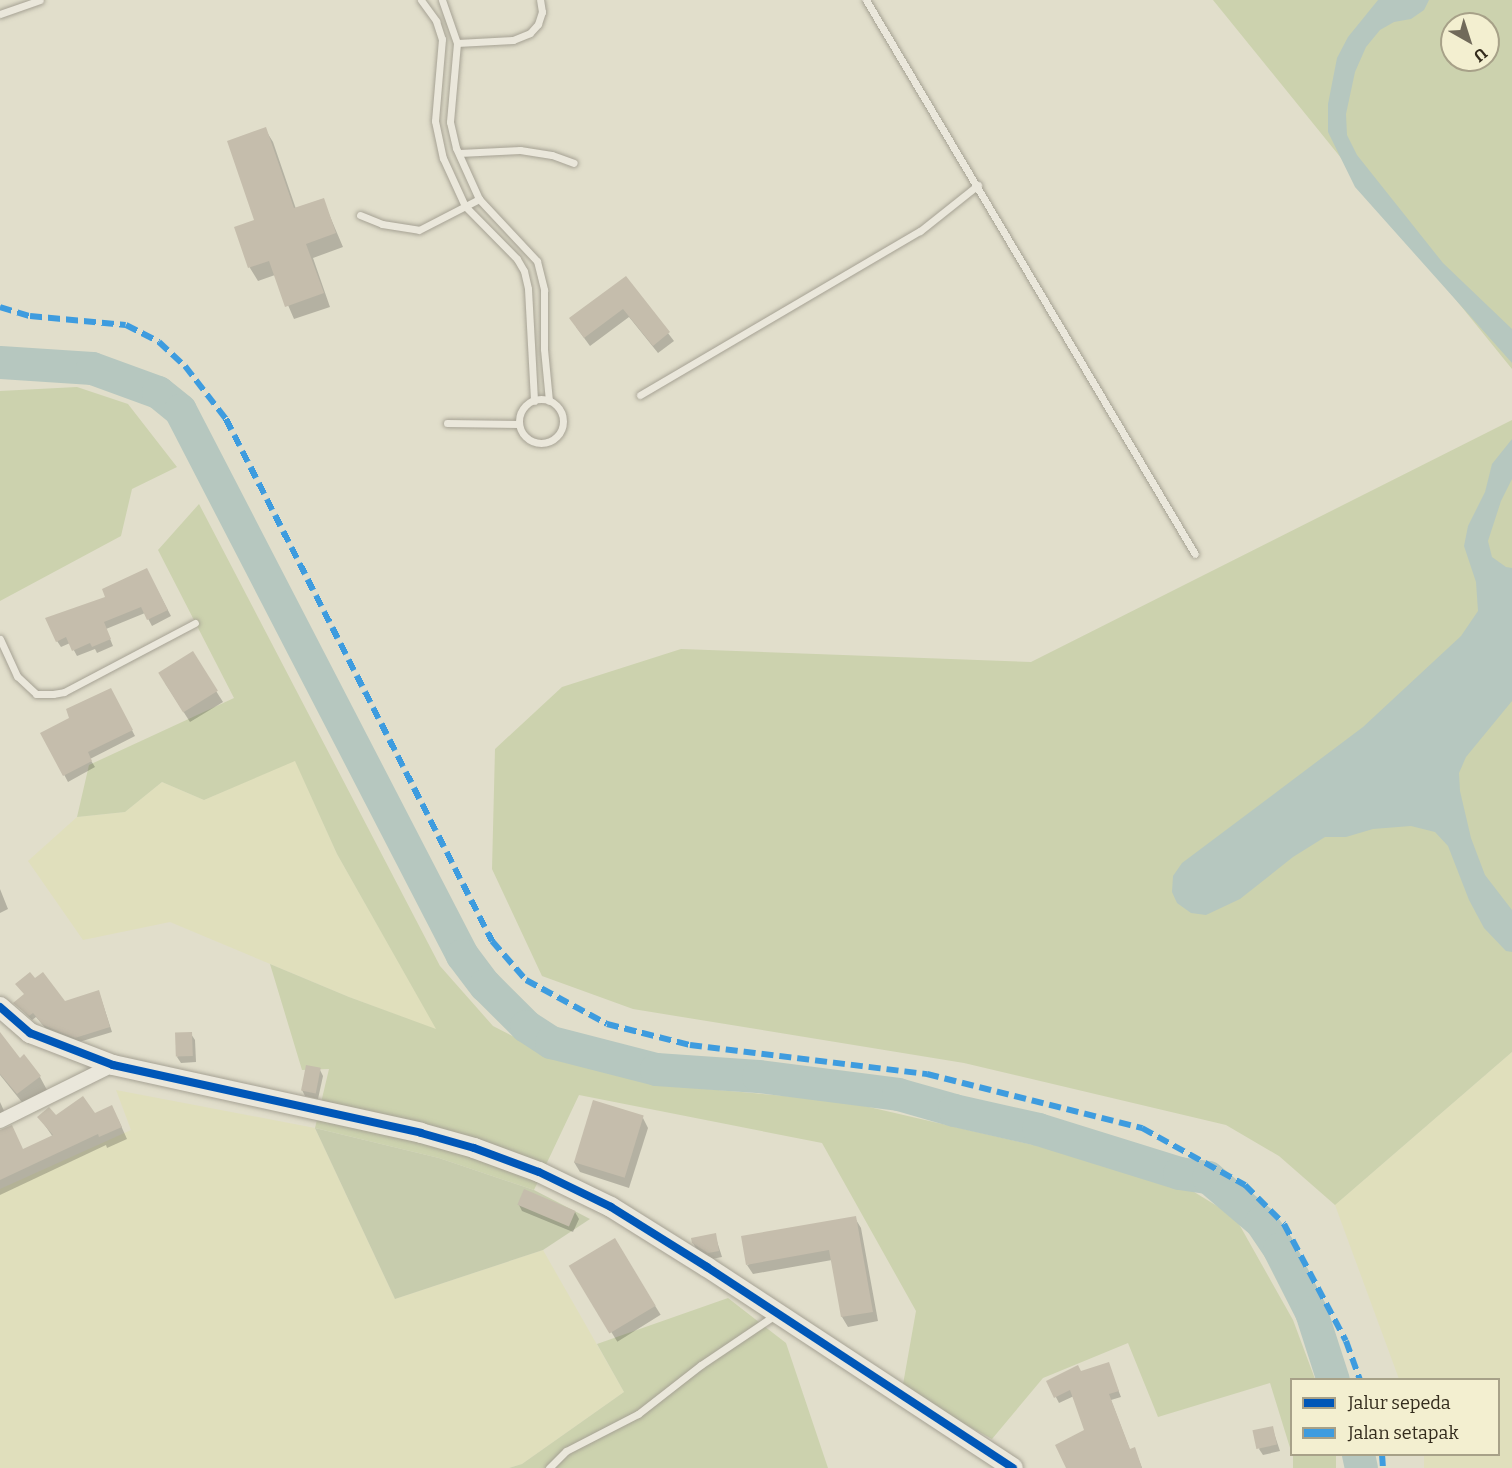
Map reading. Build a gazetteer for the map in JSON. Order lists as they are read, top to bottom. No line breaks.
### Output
{"legend":["Jalur sepeda","Jalan setapak"],"north":"bottom right"}
